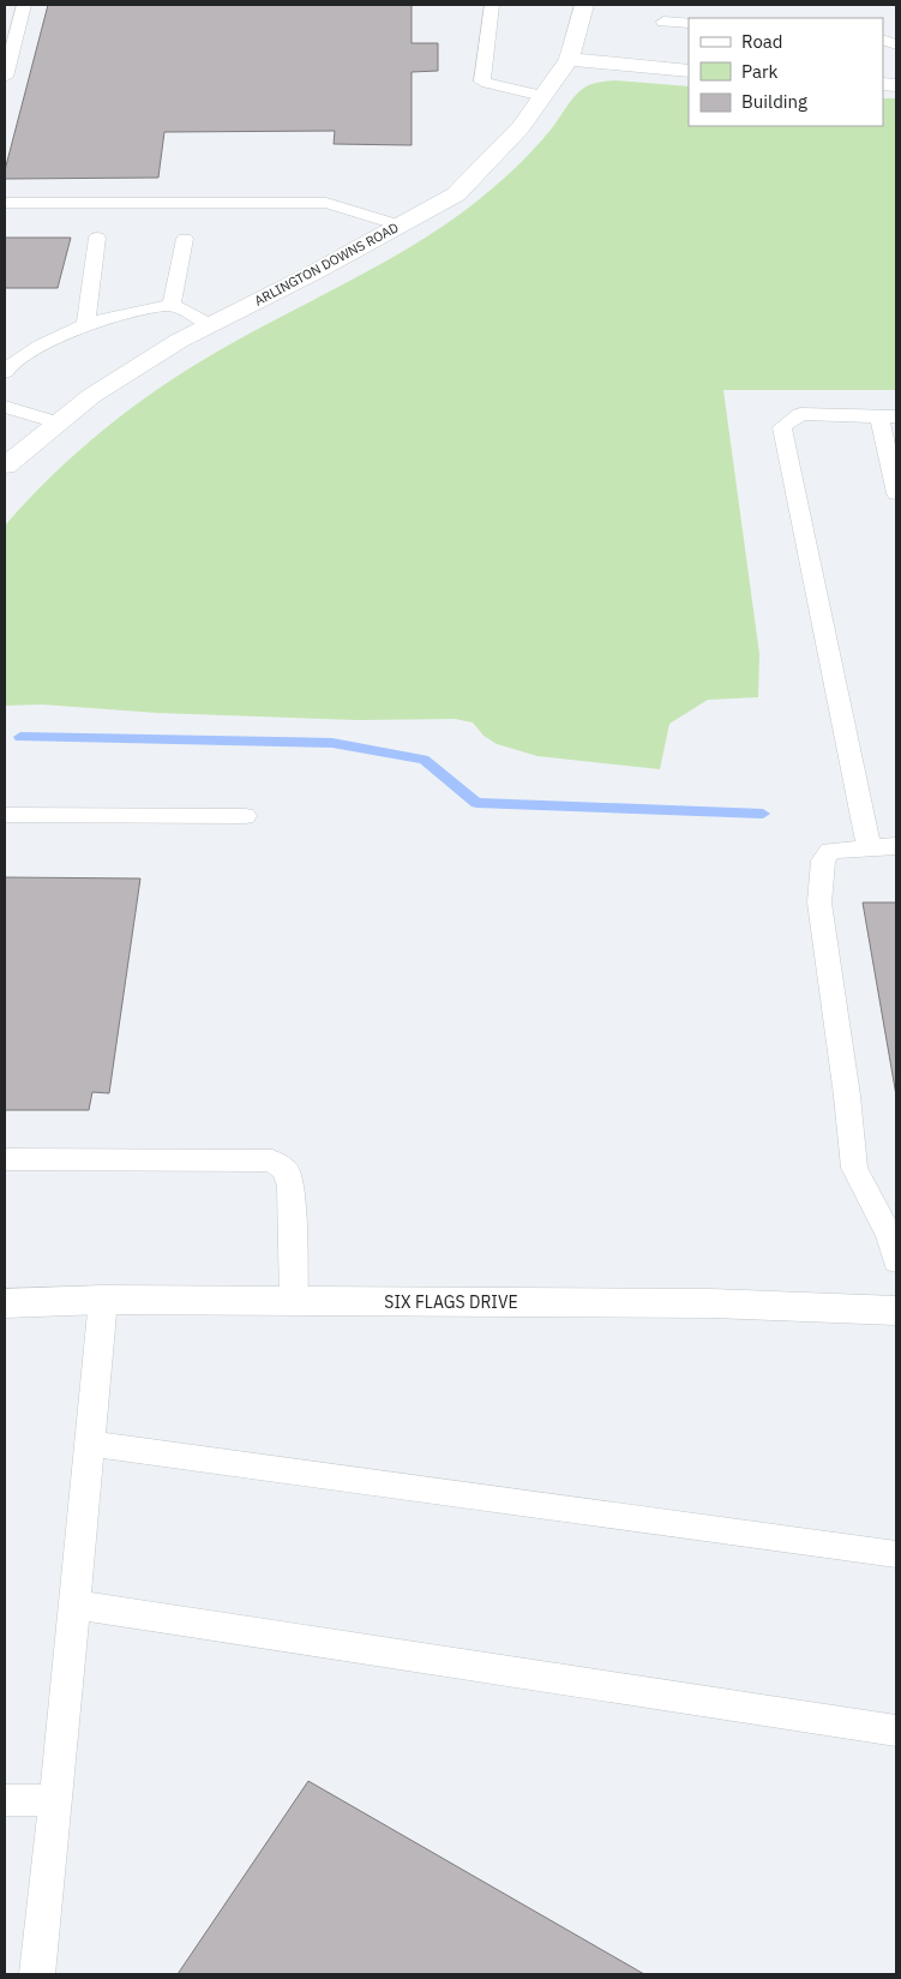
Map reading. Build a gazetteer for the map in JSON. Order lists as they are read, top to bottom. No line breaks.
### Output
{"streets":{"street":["ARLINGTON DOWNS ROAD","SIX FLAGS DRIVE"]},"legend":["Road","Park","Building"]}
